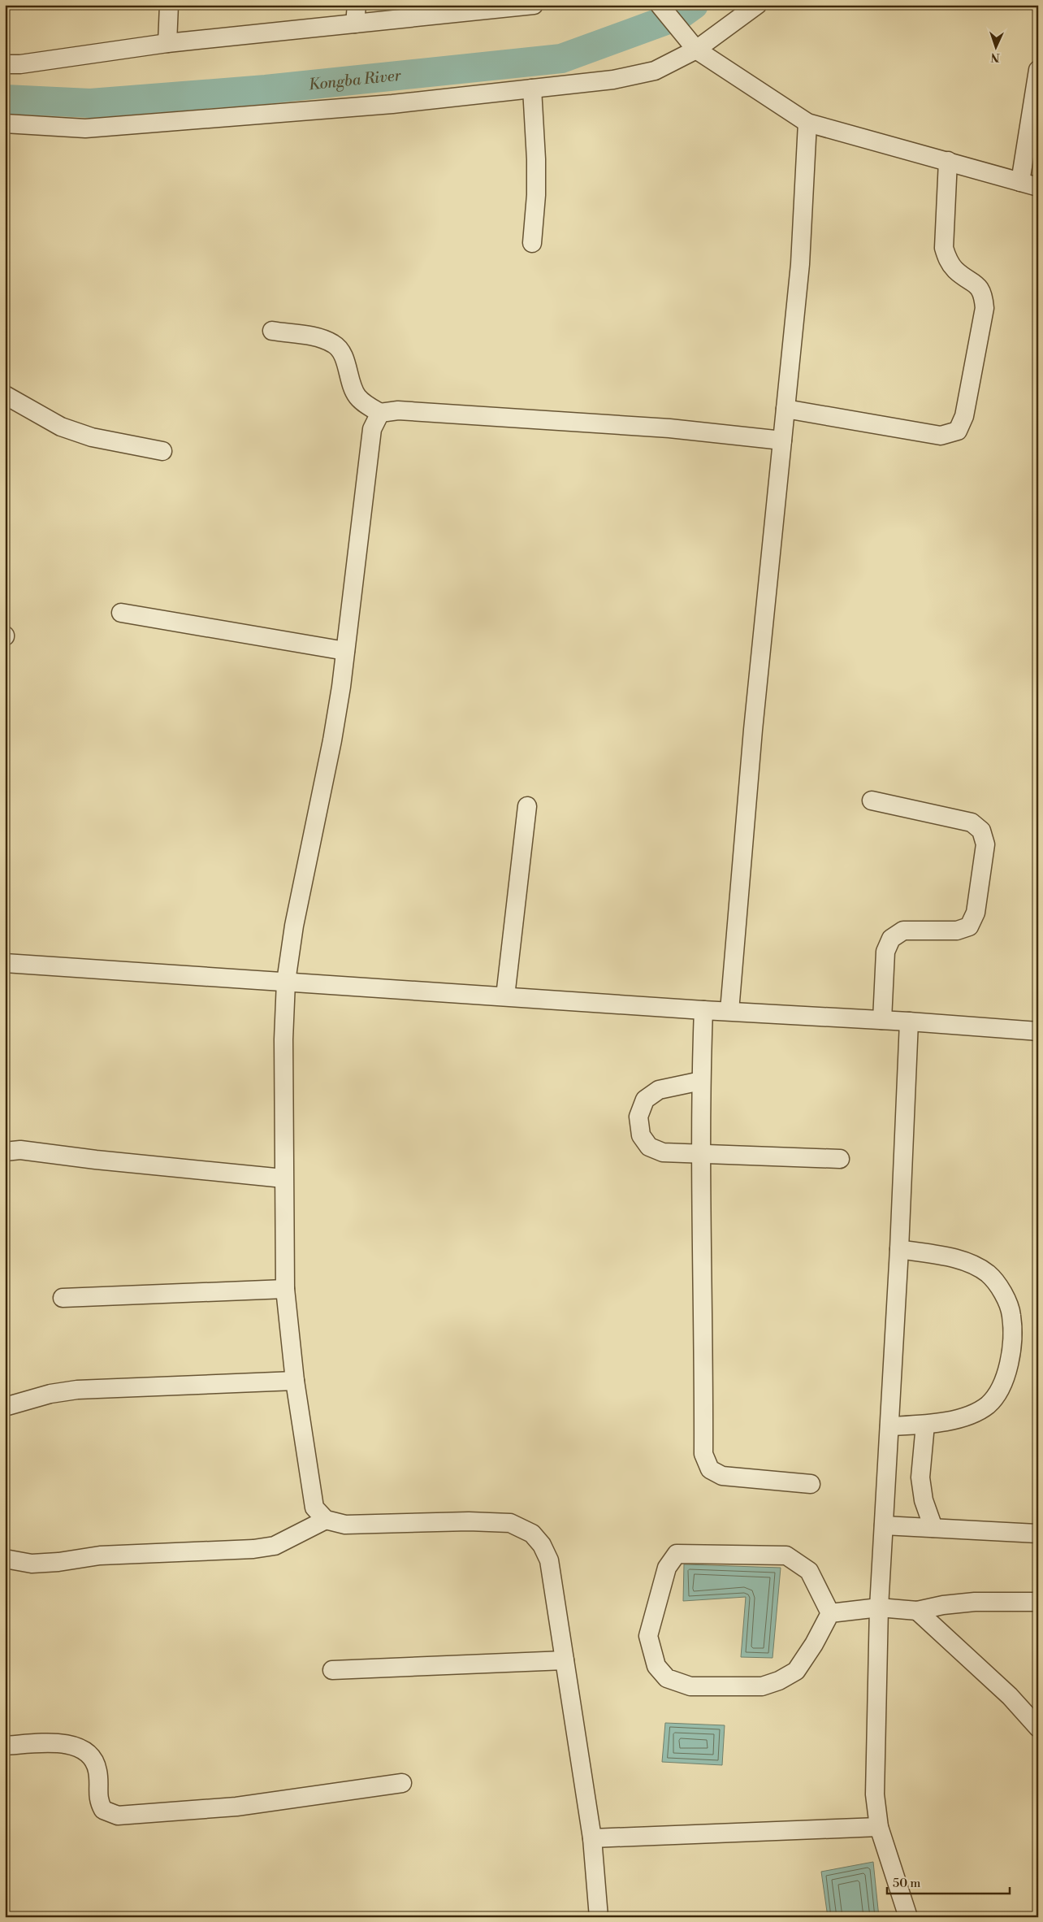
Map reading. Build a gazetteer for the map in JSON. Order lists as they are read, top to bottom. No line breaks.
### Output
{"water":["Kongba River"],"scale_bar":"50 m","north":"bottom"}
